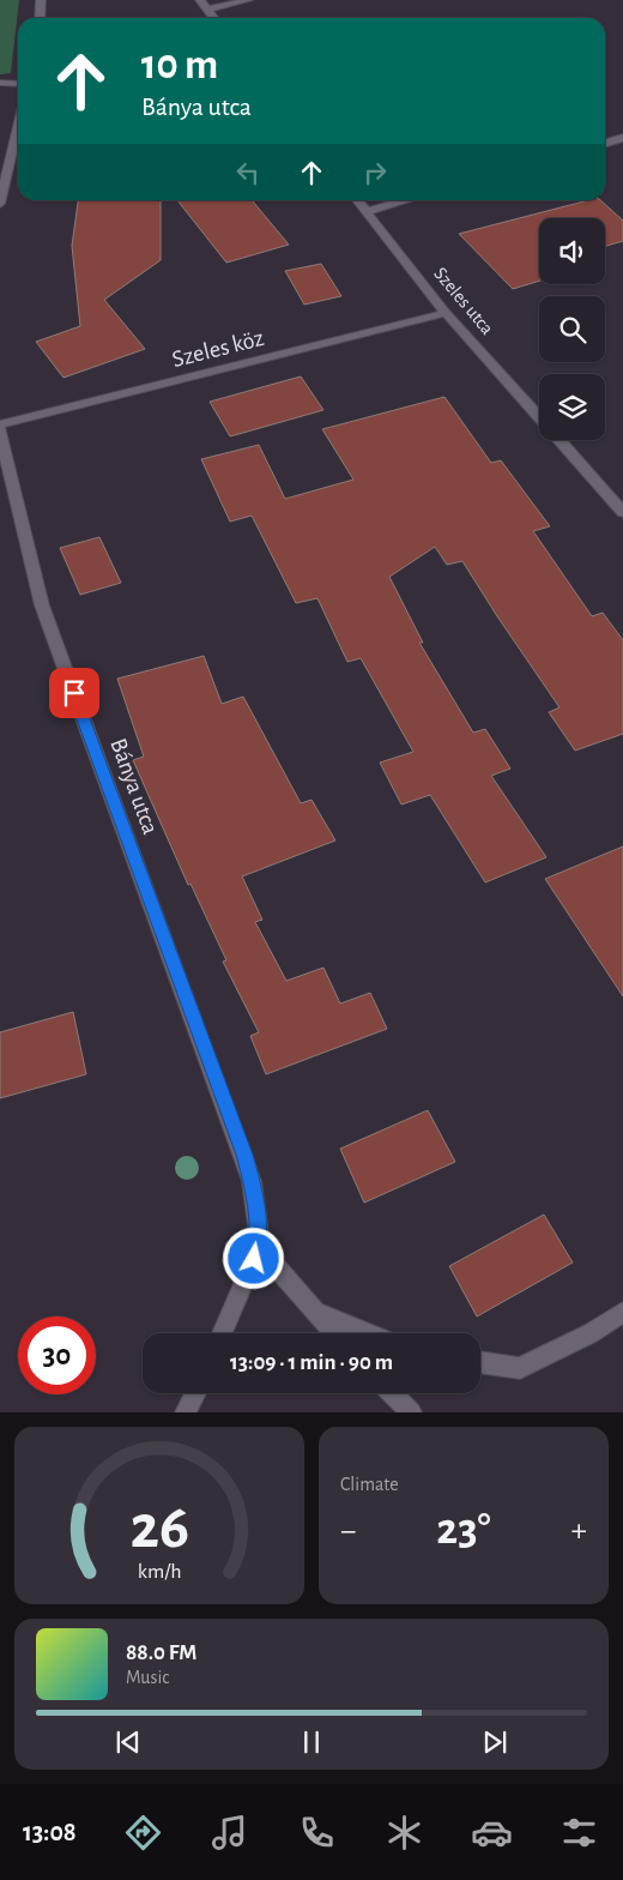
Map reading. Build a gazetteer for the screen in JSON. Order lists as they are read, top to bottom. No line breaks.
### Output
{"streets":{"street":["Szeles utca","Szeles köz","Bánya utca"]},"crossings":[["Szeles utca","Szeles köz"],["Szeles köz","Bánya utca"]],"page":{"turn":["10 m","Bánya utca"],"limit":"30","trip":"13:09 · 1 min · 90 m","tile":"Climate","heat":["−","23°","+"],"song":["88.0 FM","Music"],"tabs":"13:08","gauge":["26","km/h"]}}
